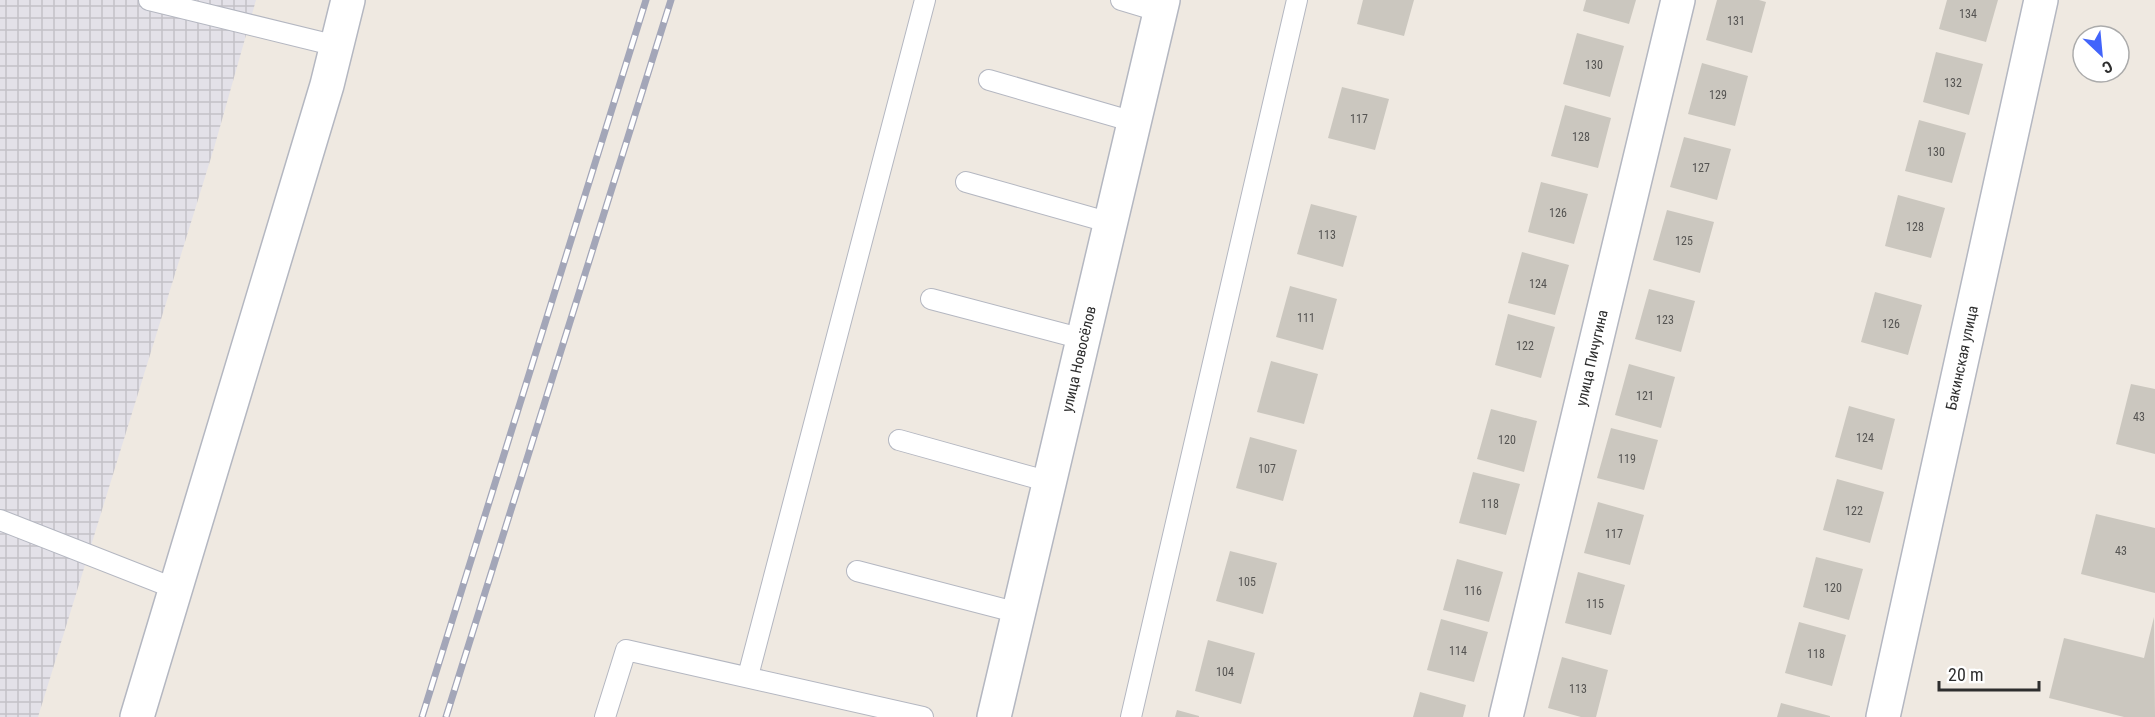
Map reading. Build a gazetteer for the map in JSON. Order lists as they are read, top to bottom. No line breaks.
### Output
{"streets":{"street":["улица Пичугина","Бакинская улица","улица Новосёлов"]},"house_numbers":["134","131","130","132","129","117","128","130","127","126","128","113","125","124","111","123","126","122","121","43","124","120","119","107","118","122","117","43","105","120","116","115","114","118","104","113"],"scale_bar":"20 m","north":"bottom right"}
